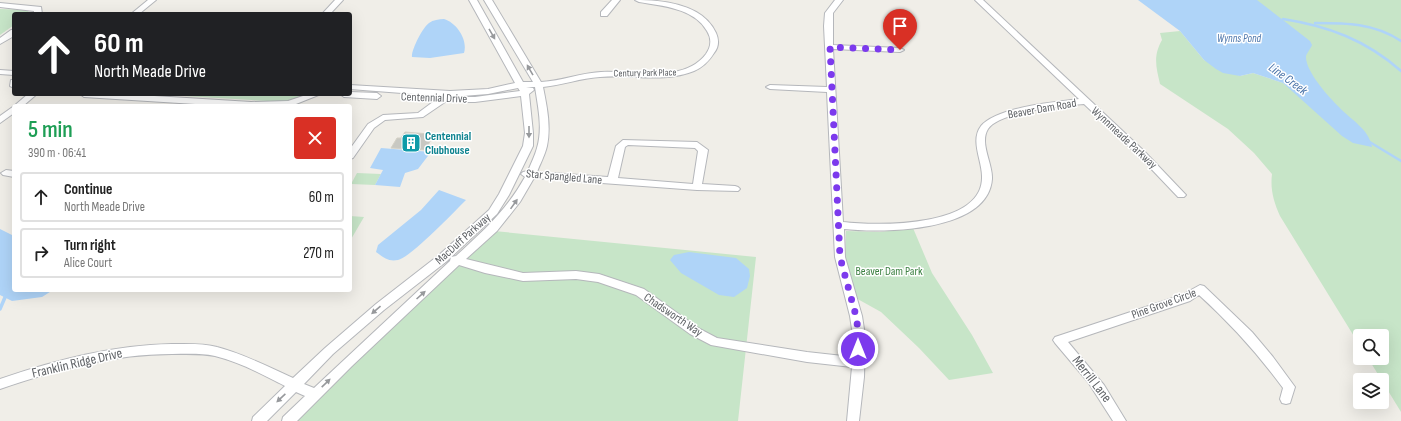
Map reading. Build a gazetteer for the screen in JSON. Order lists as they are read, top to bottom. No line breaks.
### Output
{"streets":{"street":["Century Park Place","Centennial Drive","Beaver Dam Road","Wynnmeade Parkway","Star Spangled Lane","MacDuff Parkway","Pine Grove Circle","Chadsworth Way","Franklin Ridge Drive","Merrill Lane"]},"crossings":[["Century Park Place","Centennial Drive"],["Century Park Place","MacDuff Parkway"],["Centennial Drive","MacDuff Parkway"],["Beaver Dam Road","Wynnmeade Parkway"],["Star Spangled Lane","MacDuff Parkway"],["MacDuff Parkway","Chadsworth Way"],["MacDuff Parkway","Franklin Ridge Drive"],["Pine Grove Circle","Merrill Lane"]],"water":["Wynns Pond","Line Creek"],"parks":["Beaver Dam Park"],"places":{"building":["Centennial Clubhouse"]},"page":{"turn":["60 m","North Meade Drive"],"heading":["5 min","390 m · 06:41"],"list":[{"name":"Continue","note":"North Meade Drive","value":"60 m"},{"name":"Turn right","note":"Alice Court","value":"270 m"}]}}
